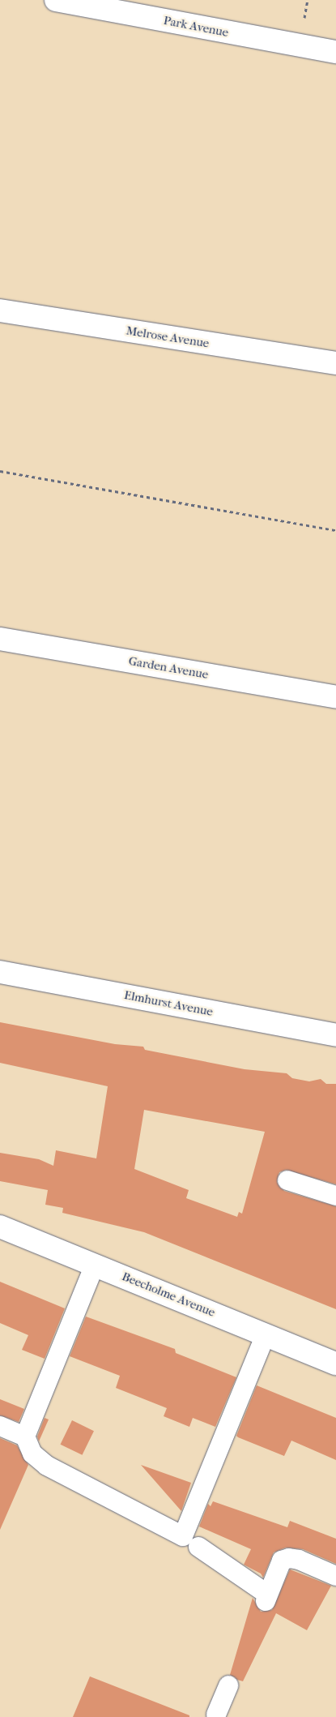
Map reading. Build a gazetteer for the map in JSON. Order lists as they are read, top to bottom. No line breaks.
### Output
{"streets":{"street":["Park Avenue","Melrose Avenue","Garden Avenue","Elmhurst Avenue","Beecholme Avenue"]}}
